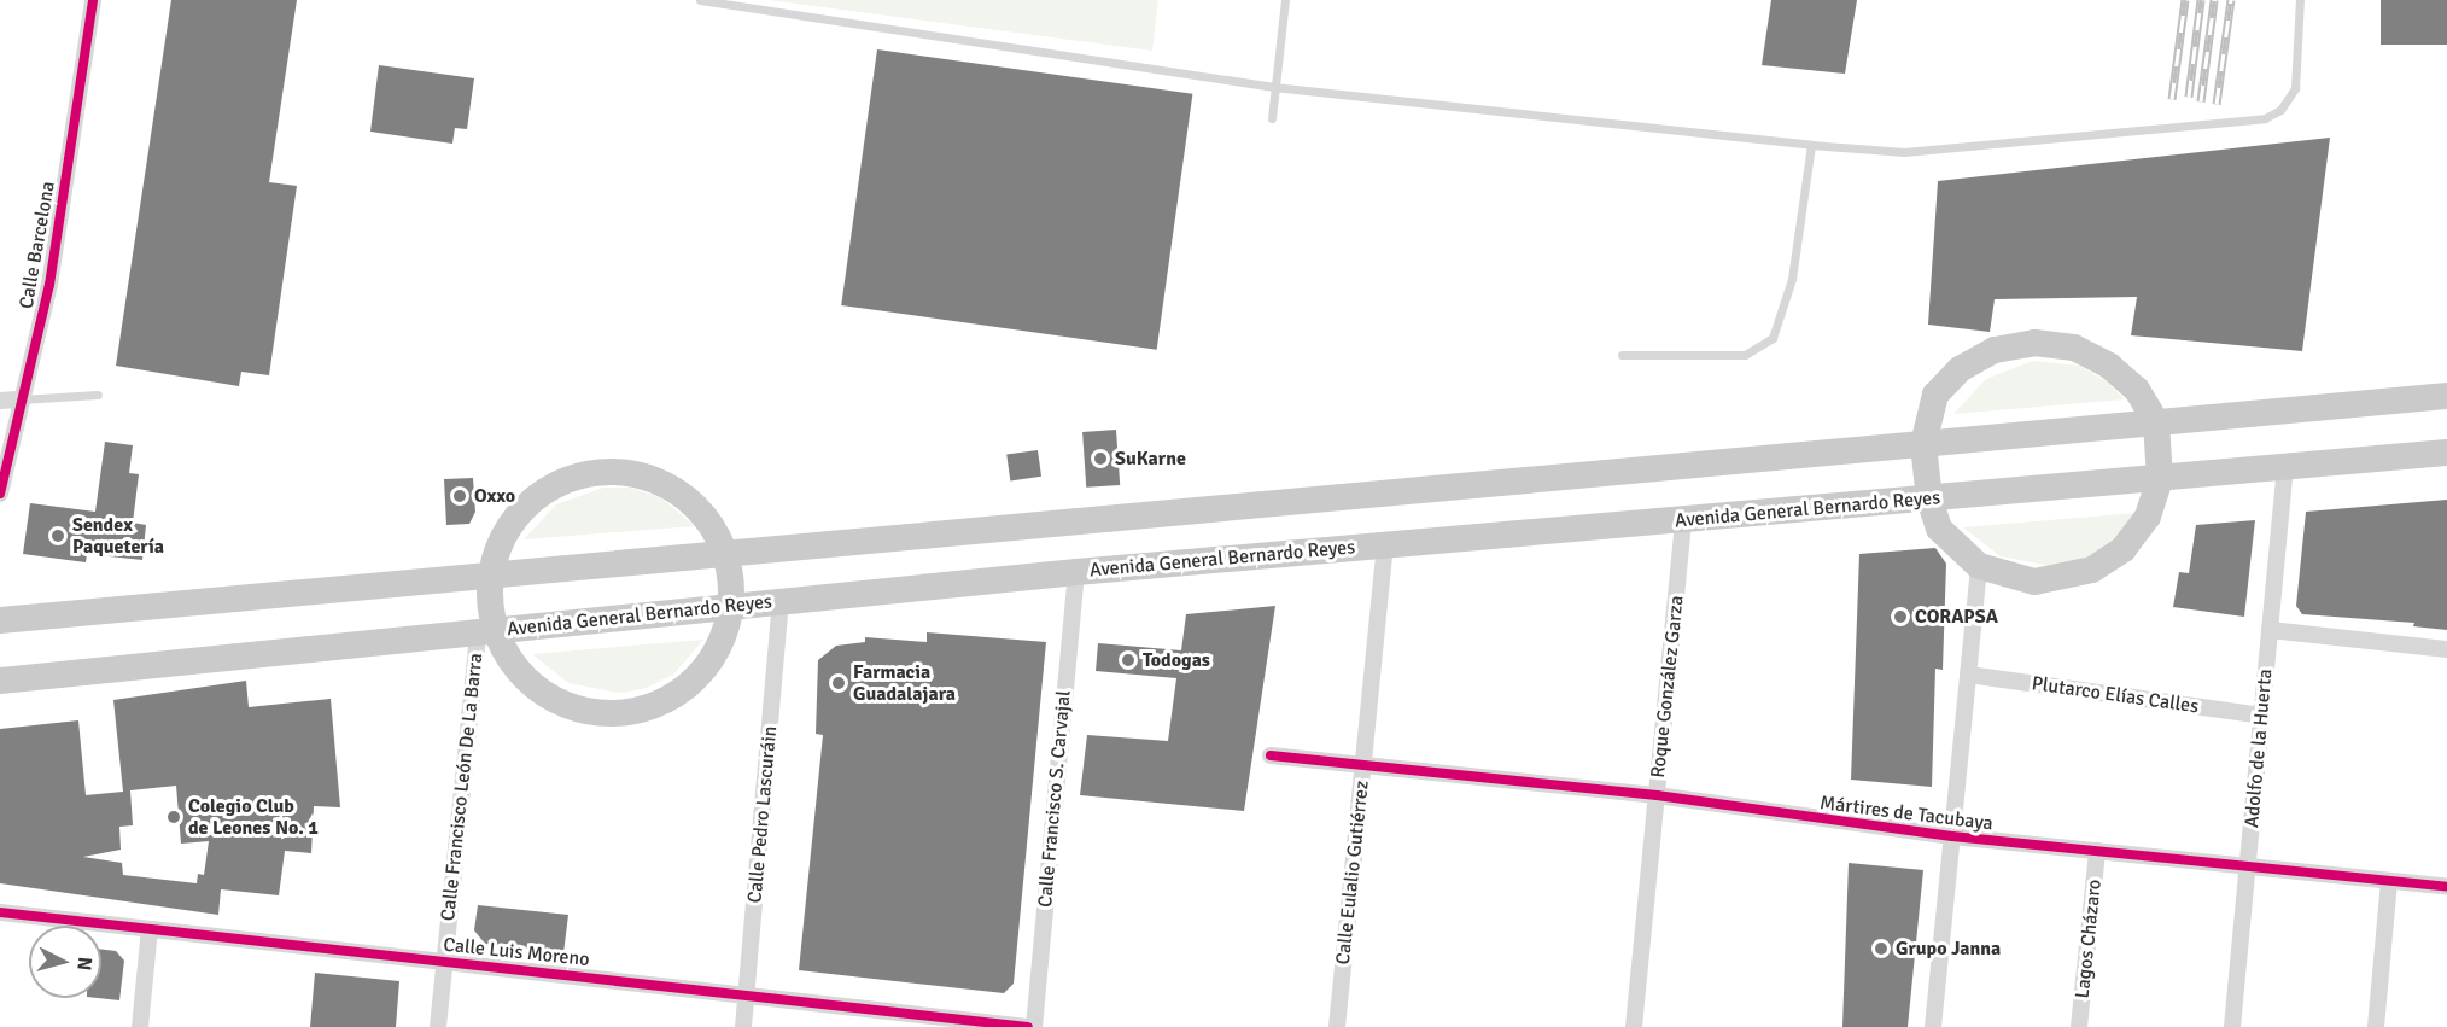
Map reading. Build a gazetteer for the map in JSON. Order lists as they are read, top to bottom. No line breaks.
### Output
{"streets":{"main road":["Avenida General Bernardo Reyes"],"street":["Calle Barcelona","Roque González Garza","Plutarco Elías Calles","Adolfo de la Huerta","Calle Francisco León De La Barra","Calle Francisco S. Carvajal","Mártires de Tacubaya","Calle Pedro Lascuráin","Calle Eulalio Gutiérrez","Lagos Cházaro","Calle Luis Moreno"]},"crossings":[["Avenida General Bernardo Reyes","Roque González Garza"],["Avenida General Bernardo Reyes","Adolfo de la Huerta"],["Avenida General Bernardo Reyes","Calle Francisco León De La Barra"],["Avenida General Bernardo Reyes","Calle Francisco S. Carvajal"],["Avenida General Bernardo Reyes","Calle Pedro Lascuráin"],["Avenida General Bernardo Reyes","Calle Eulalio Gutiérrez"],["Roque González Garza","Mártires de Tacubaya"],["Plutarco Elías Calles","Adolfo de la Huerta"],["Adolfo de la Huerta","Mártires de Tacubaya"],["Calle Francisco León De La Barra","Calle Luis Moreno"],["Calle Francisco S. Carvajal","Calle Luis Moreno"],["Mártires de Tacubaya","Calle Eulalio Gutiérrez"],["Mártires de Tacubaya","Lagos Cházaro"],["Calle Pedro Lascuráin","Calle Luis Moreno"]],"places":["SuKarne","Oxxo","Sendex Paquetería","CORAPSA","Todogas","Farmacia Guadalajara","Colegio Club de Leones No. 1","Grupo Janna"],"north":"right"}
